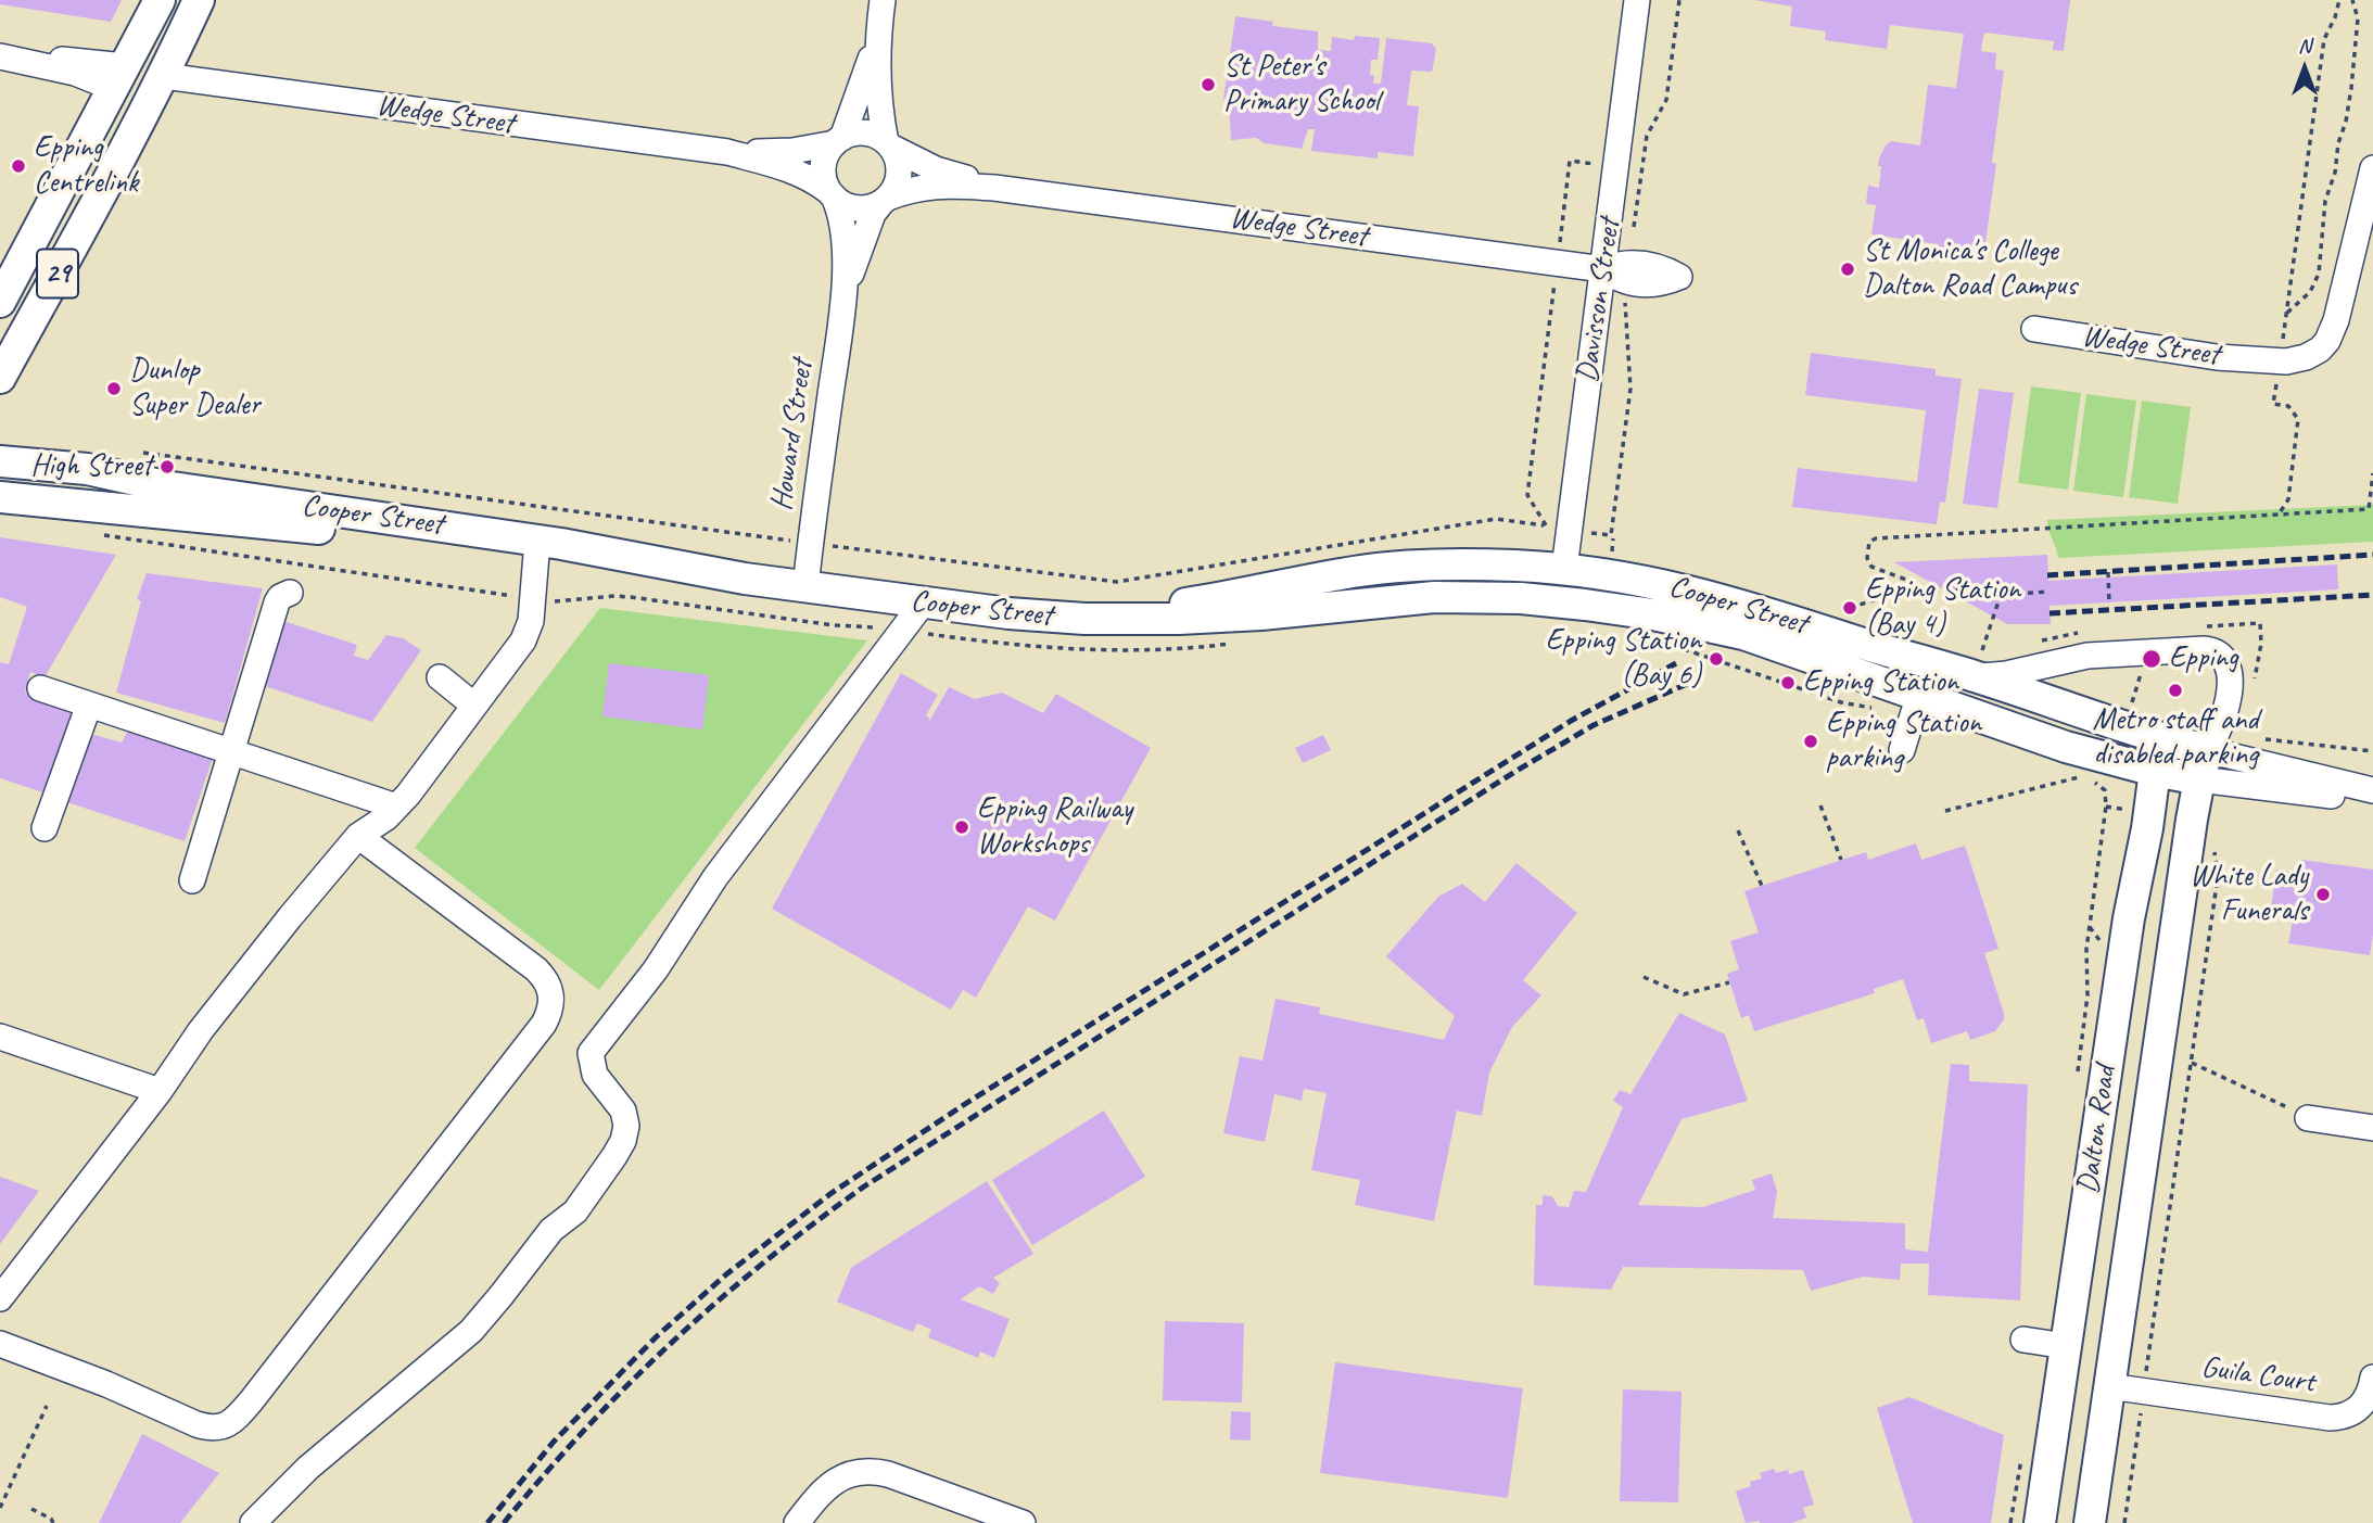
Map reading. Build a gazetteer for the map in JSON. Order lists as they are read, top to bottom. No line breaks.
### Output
{"streets":{"main road":["Wedge Street","29","Davisson Street","Cooper Street","Dalton Road"],"street":["Howard Street","Guila Court"]},"crossings":[["Wedge Street","29"],["Wedge Street","Davisson Street"],["Wedge Street","Howard Street"],["Davisson Street","Cooper Street"],["Howard Street","Cooper Street"],["Cooper Street","Dalton Road"],["Dalton Road","Guila Court"]],"places":["St Peter's Primary School","Epping Centrelink","St Monica's College Dalton Road Campus","Dunlop Super Dealer","High Street","Epping Station (Bay 4)","Epping Station (Bay 6)","Epping","Epping Station","Metro staff and disabled parking","Epping Station parking","Epping Railway Workshops","White Lady Funerals"],"north":"top"}
